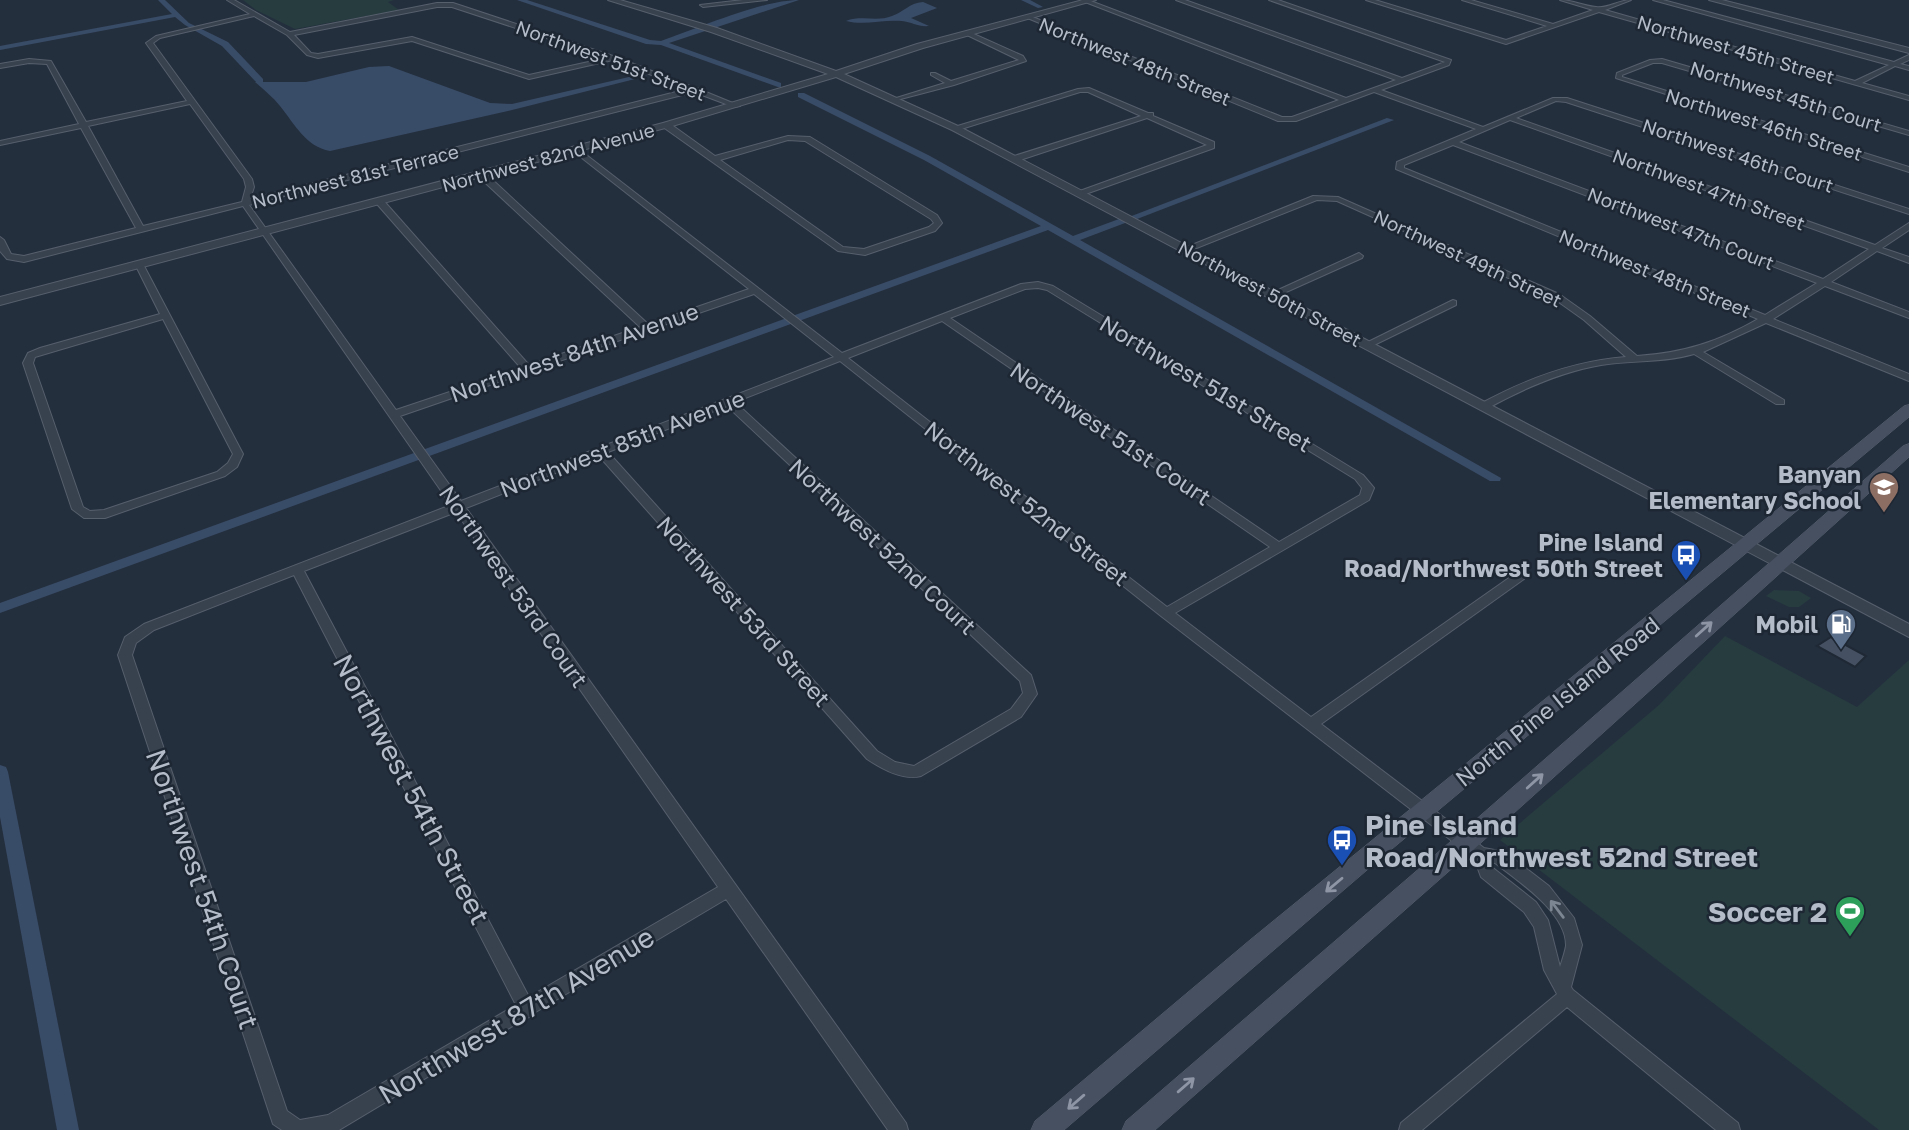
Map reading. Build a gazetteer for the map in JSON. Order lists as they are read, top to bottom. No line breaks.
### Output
{"streets":{"main road":["North Pine Island Road"],"street":["Northwest 45th Street","Northwest 51st Street","Northwest 48th Street","Northwest 45th Court","Northwest 46th Street","Northwest 46th Court","Northwest 82nd Avenue","Northwest 81st Terrace","Northwest 47th Street","Northwest 47th Court","Northwest 49th Street","Northwest 50th Street","Northwest 84th Avenue","Northwest 51st Court","Northwest 85th Avenue","Northwest 52nd Street","Northwest 52nd Court","Northwest 53rd Court","Northwest 53rd Street","Northwest 54th Street","Northwest 54th Court","Northwest 87th Avenue"]},"crossings":[["Northwest 51st Street","Northwest 82nd Avenue"],["Northwest 51st Street","Northwest 81st Terrace"],["Northwest 51st Street","Northwest 85th Avenue"],["Northwest 48th Street","Northwest 82nd Avenue"],["Northwest 45th Court","Northwest 46th Street"],["Northwest 46th Court","Northwest 47th Street"],["Northwest 82nd Avenue","Northwest 50th Street"],["Northwest 82nd Avenue","Northwest 52nd Street"],["Northwest 82nd Avenue","Northwest 53rd Court"],["Northwest 81st Terrace","Northwest 53rd Court"],["Northwest 49th Street","Northwest 50th Street"],["Northwest 50th Street","North Pine Island Road"],["Northwest 84th Avenue","Northwest 52nd Street"],["Northwest 84th Avenue","Northwest 53rd Court"],["Northwest 51st Court","Northwest 85th Avenue"],["Northwest 85th Avenue","Northwest 52nd Street"],["Northwest 85th Avenue","Northwest 52nd Court"],["Northwest 85th Avenue","Northwest 53rd Court"],["Northwest 85th Avenue","Northwest 53rd Street"],["Northwest 85th Avenue","Northwest 54th Street"],["Northwest 85th Avenue","Northwest 54th Court"],["Northwest 52nd Street","North Pine Island Road"],["Northwest 53rd Court","Northwest 87th Avenue"],["Northwest 54th Street","Northwest 87th Avenue"],["Northwest 54th Court","Northwest 87th Avenue"]],"places":{"school or university":["Banyan Elementary School"],"bus stop":["Pine Island Road/Northwest 50th Street","Pine Island Road/Northwest 52nd Street"],"fuel station":["Mobil"],"sports":["Soccer 2"]}}
